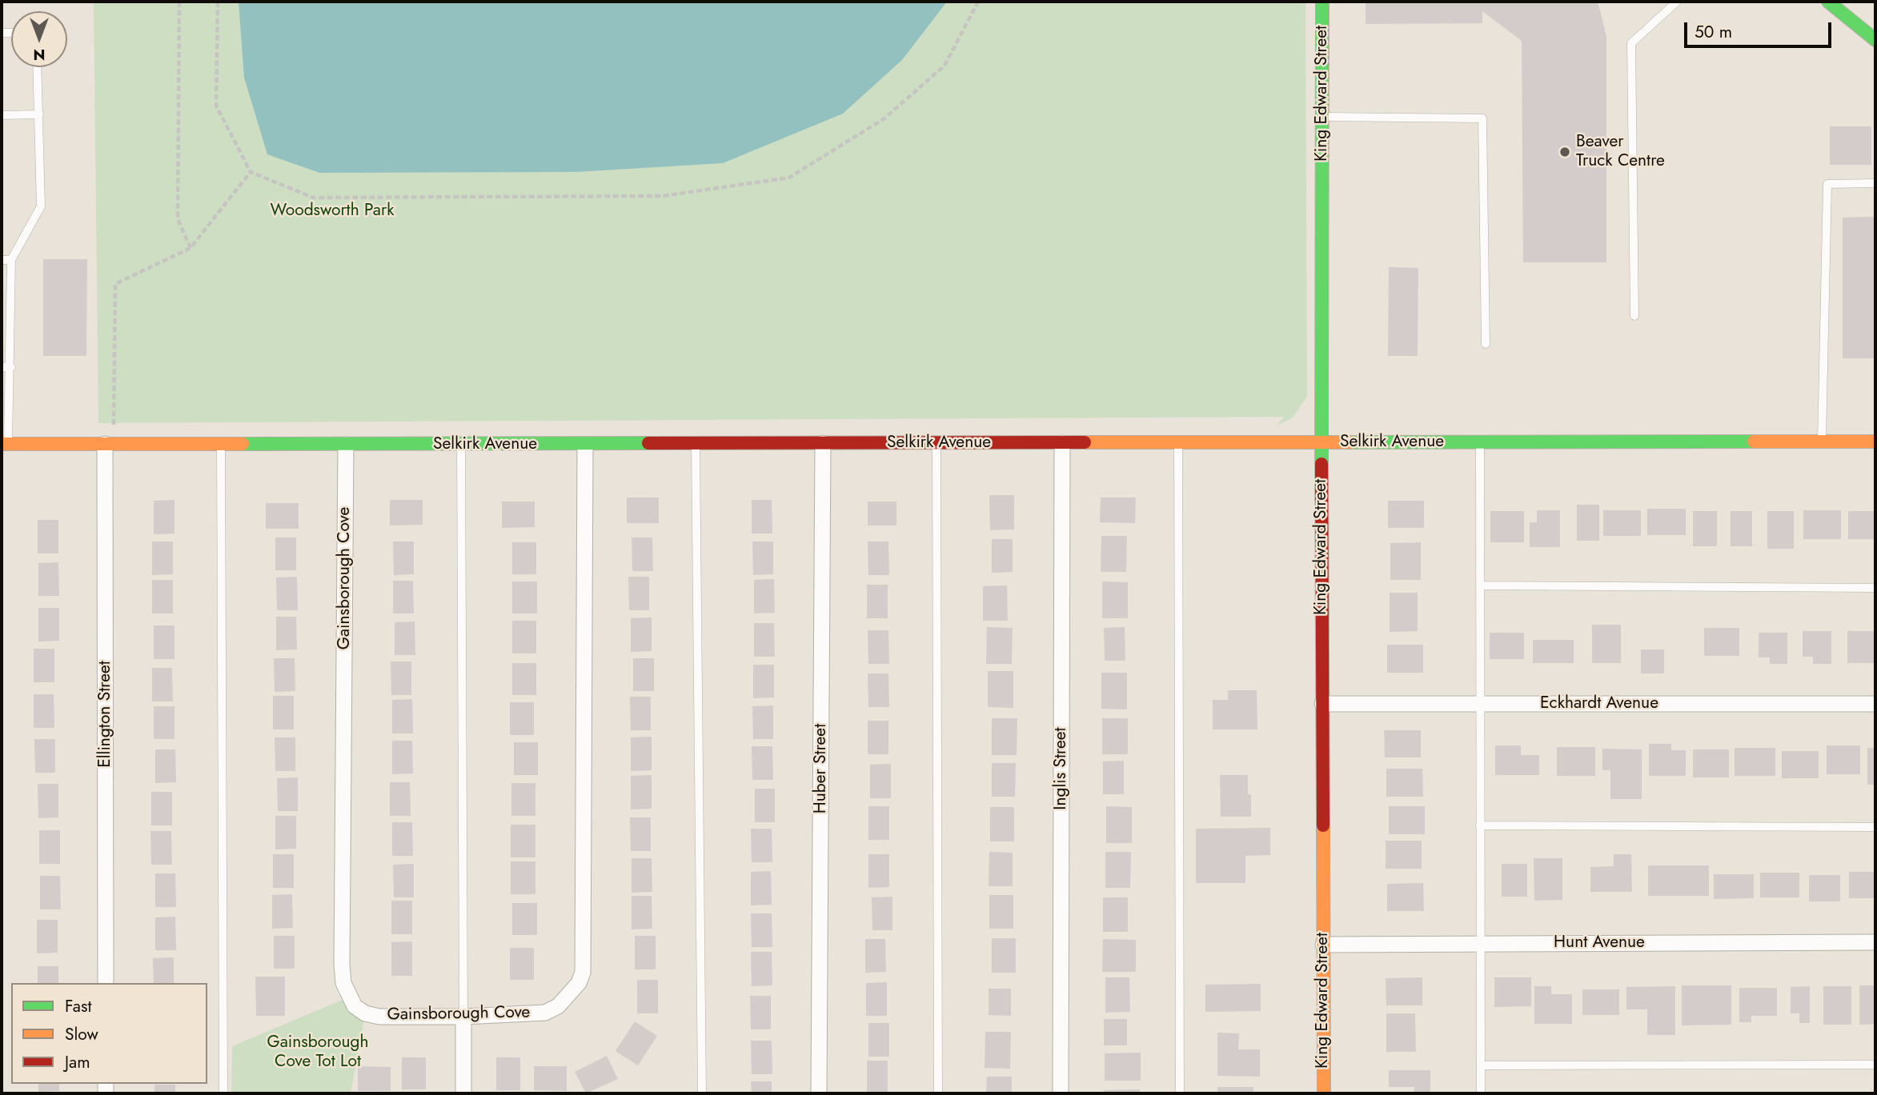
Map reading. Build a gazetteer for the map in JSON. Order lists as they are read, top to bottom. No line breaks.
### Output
{"streets":{"street":["King Edward Street","Selkirk Avenue","Gainsborough Cove","Eckhardt Avenue","Ellington Street","Huber Street","Inglis Street","Hunt Avenue"]},"crossings":[["King Edward Street","Selkirk Avenue"],["King Edward Street","Eckhardt Avenue"],["King Edward Street","Hunt Avenue"],["Selkirk Avenue","Gainsborough Cove"],["Selkirk Avenue","Ellington Street"],["Selkirk Avenue","Huber Street"],["Selkirk Avenue","Inglis Street"]],"parks":["Woodsworth Park","Gainsborough Cove Tot Lot"],"places":["Beaver Truck Centre"],"legend":["Fast","Slow","Jam"],"scale_bar":"50 m","north":"bottom"}
